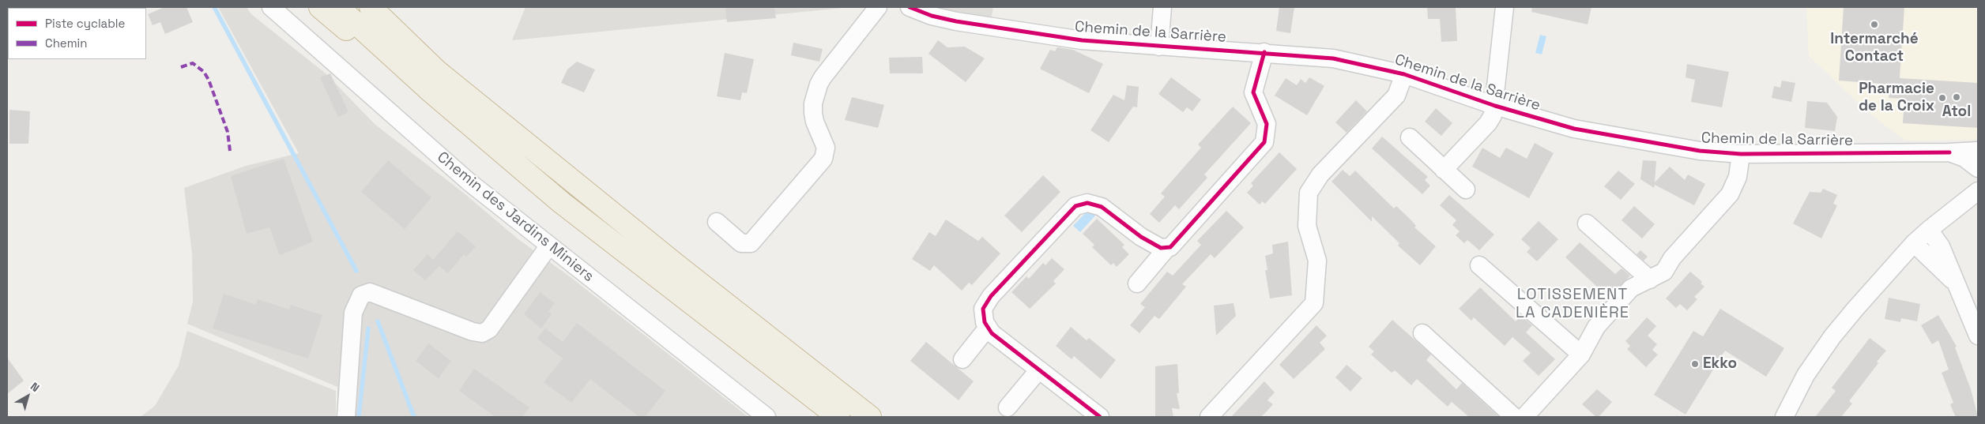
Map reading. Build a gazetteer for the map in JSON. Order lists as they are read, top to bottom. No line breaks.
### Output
{"streets":{"street":["Chemin de la Sarrière","Chemin des Jardins Miniers"]},"districts":["LOTISSEMENT LA CADENIÈRE"],"places":["Intermarché Contact","Atol","Pharmacie de la Croix","Ekko"],"legend":["Piste cyclable","Chemin"],"north":"top right"}
